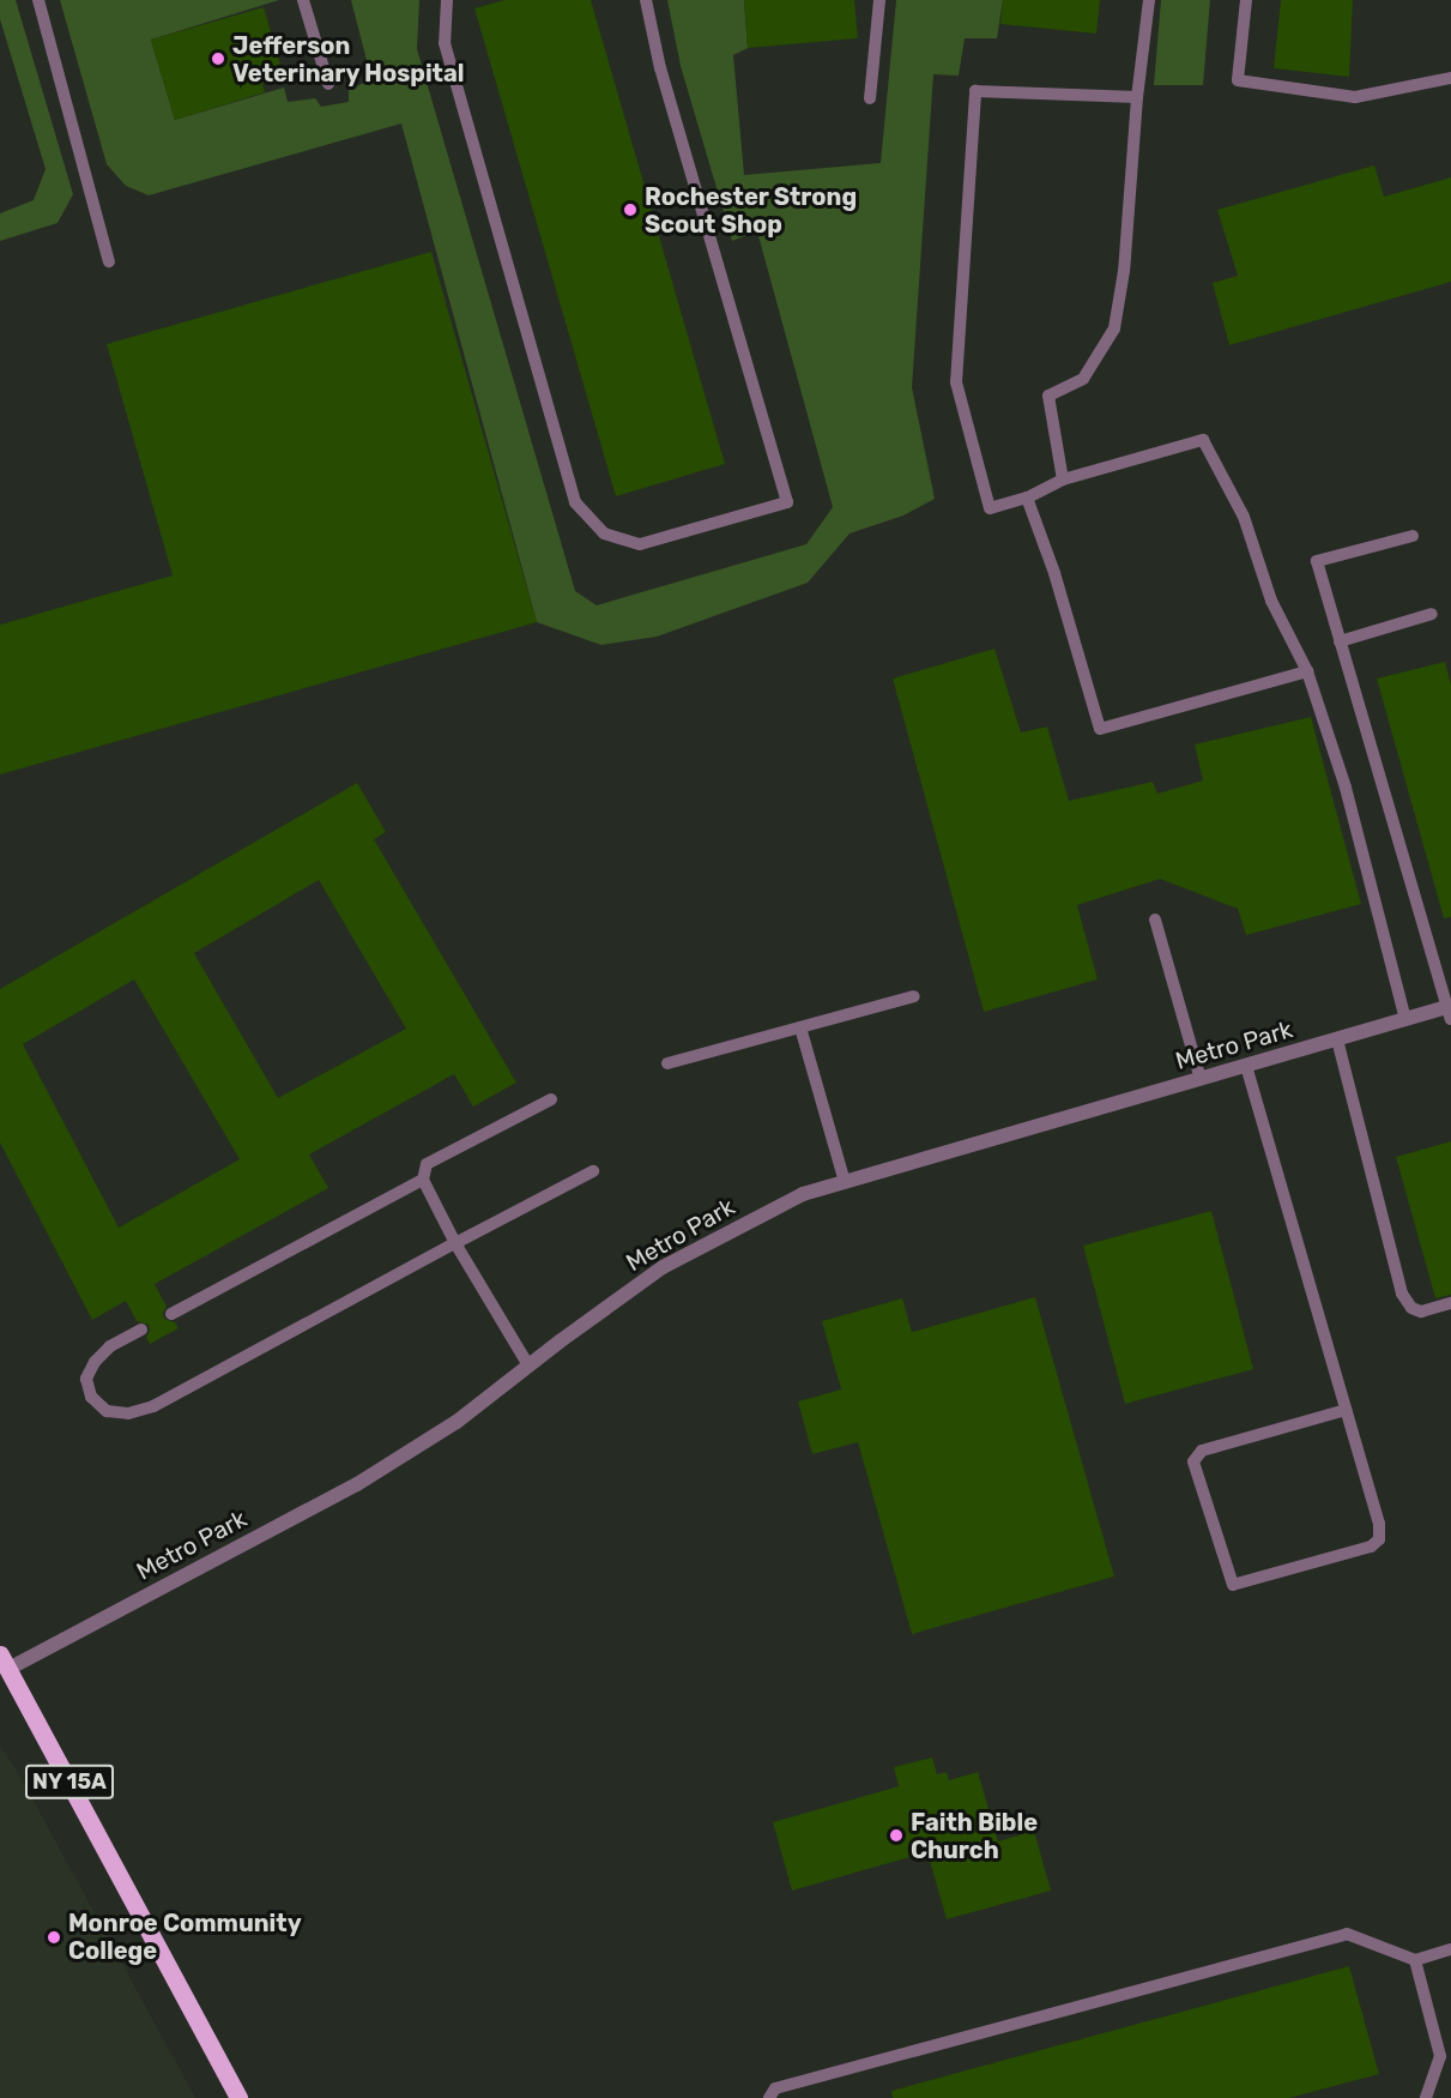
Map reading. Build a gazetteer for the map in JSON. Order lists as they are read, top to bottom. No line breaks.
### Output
{"streets":{"main road":["NY 15A"],"street":["Metro Park"]},"crossings":[["Metro Park","NY 15A"]],"places":["Jefferson Veterinary Hospital","Rochester Strong Scout Shop","Faith Bible Church","Monroe Community College"]}
